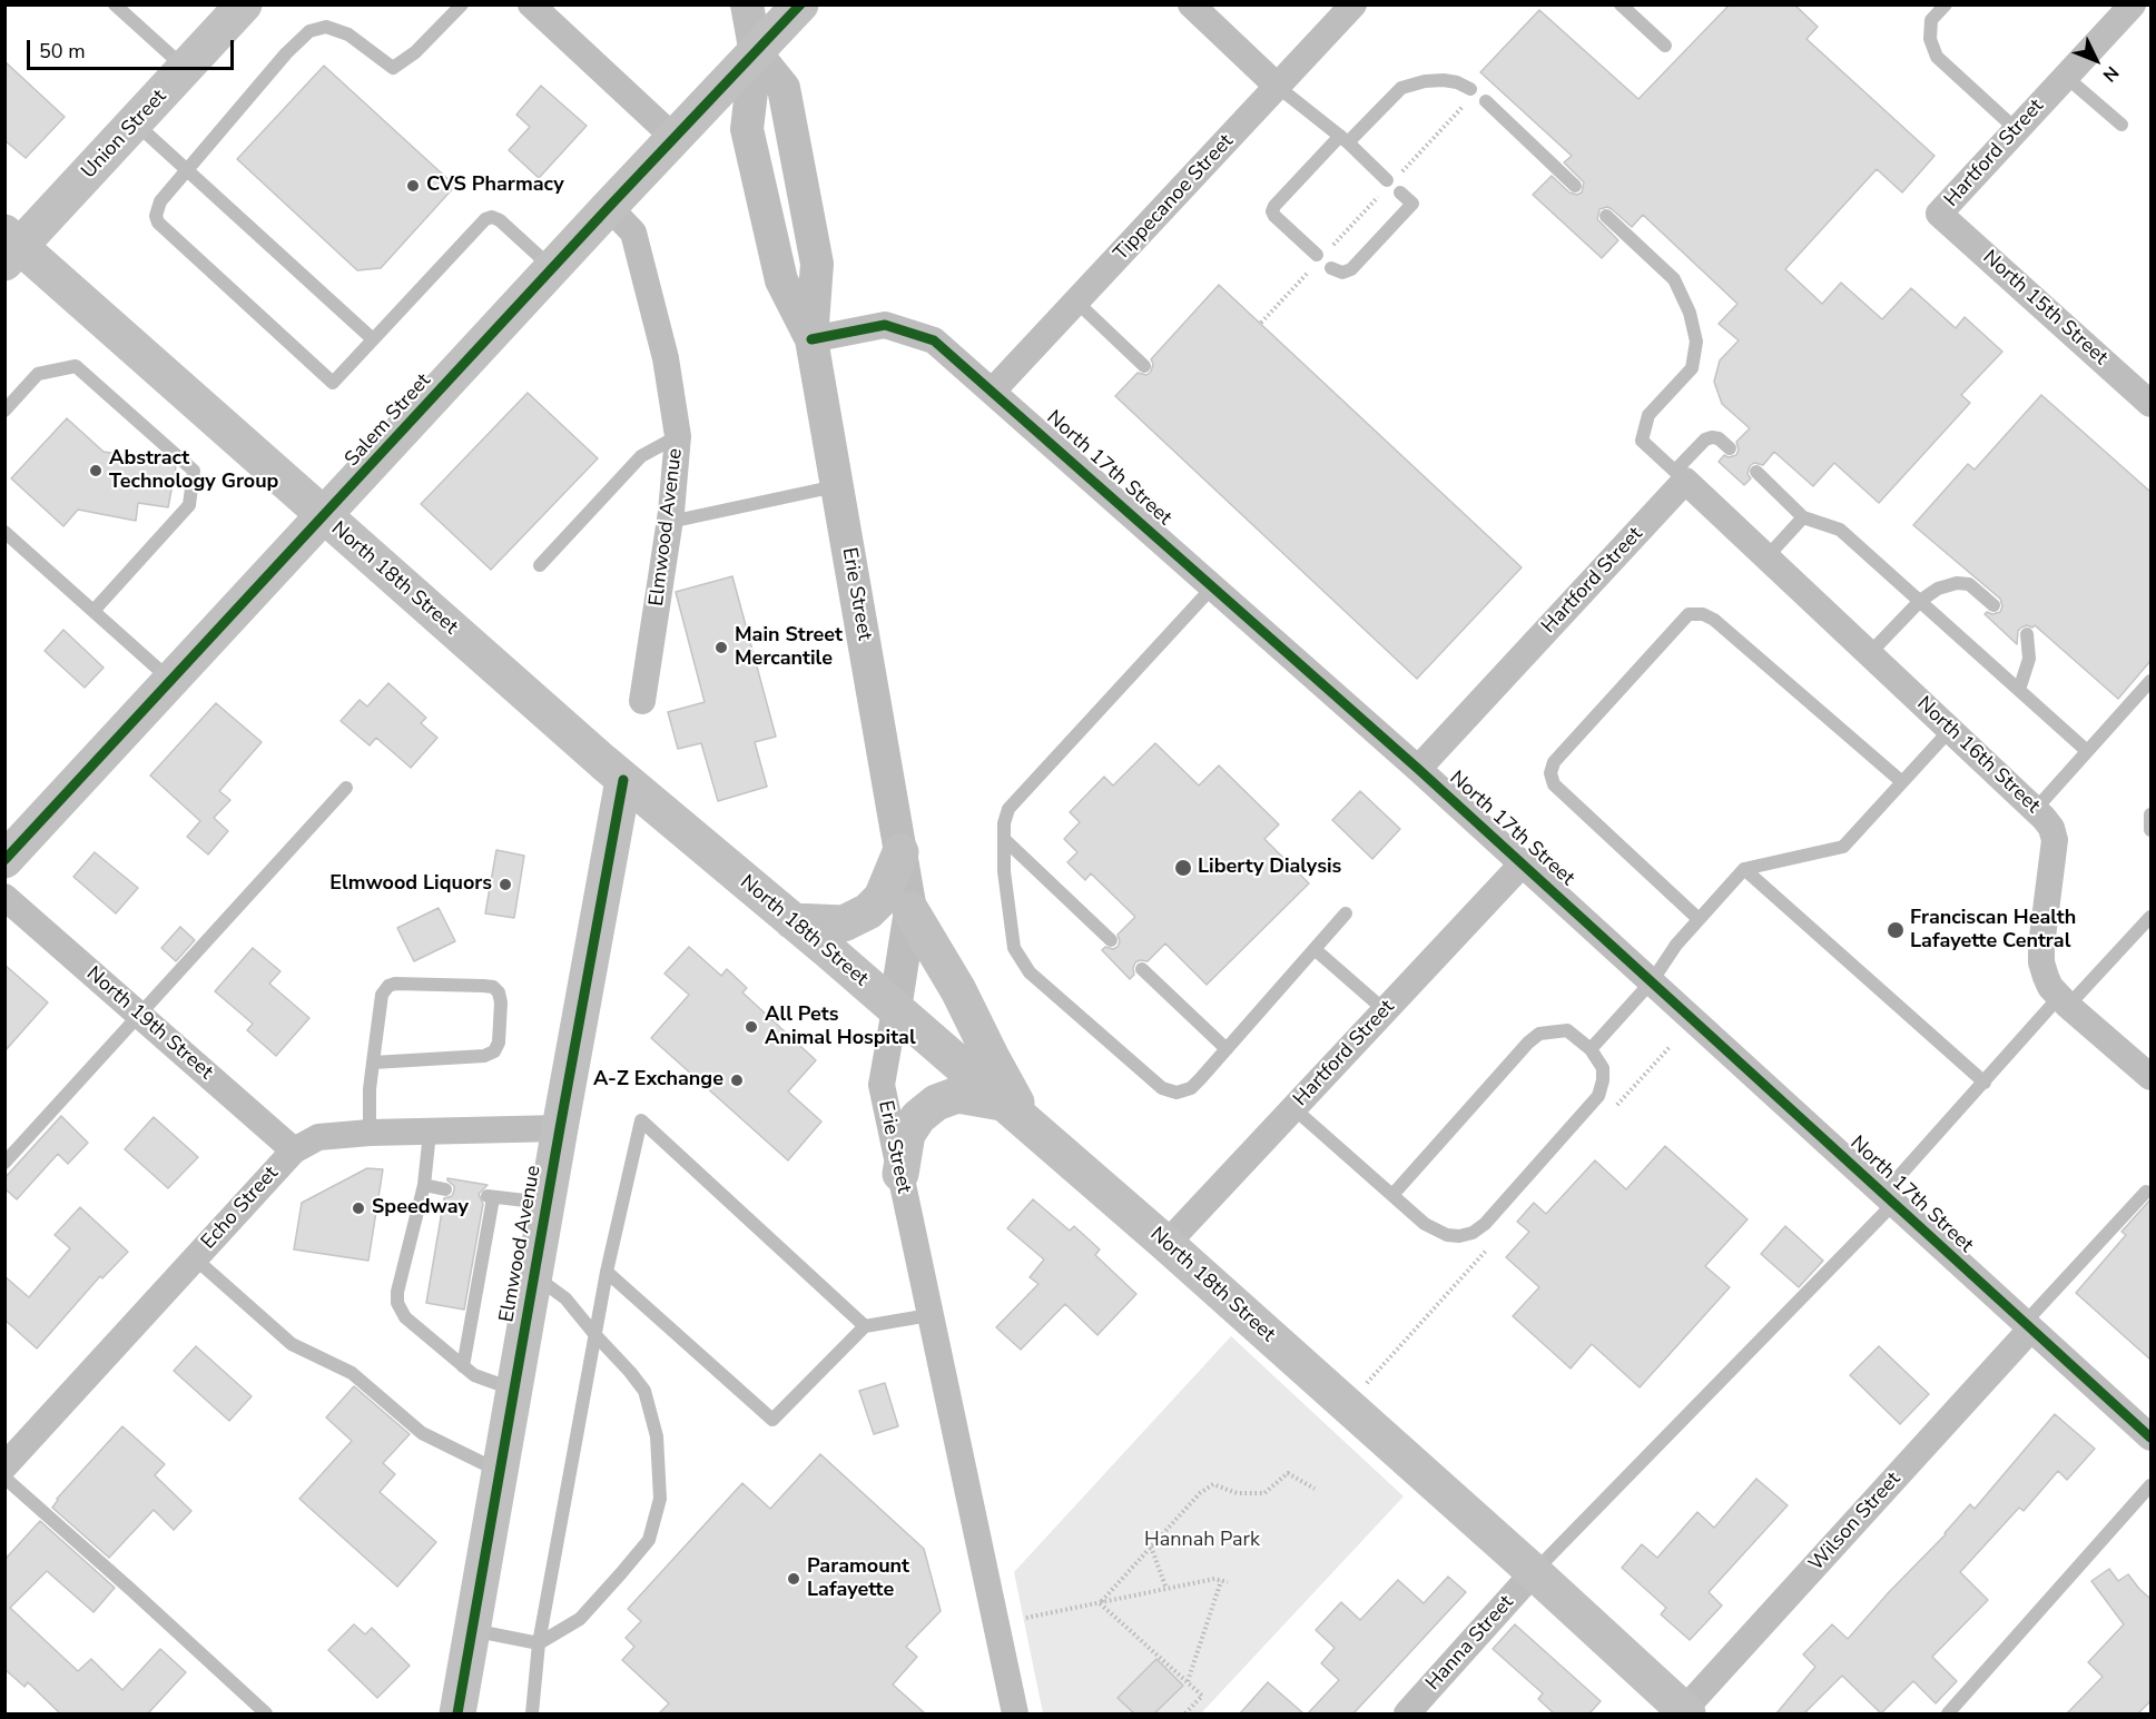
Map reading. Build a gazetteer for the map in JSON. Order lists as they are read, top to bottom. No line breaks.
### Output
{"streets":{"main road":["Union Street","Salem Street","Elmwood Avenue","North 18th Street"],"street":["Hartford Street","Tippecanoe Street","North 15th Street","North 17th Street","Erie Street","North 16th Street","North 19th Street","Echo Street","Wilson Street","Hanna Street"]},"crossings":[["Union Street","North 18th Street"],["Hartford Street","North 15th Street"],["Hartford Street","North 17th Street"],["Hartford Street","North 18th Street"],["Hartford Street","North 16th Street"],["Tippecanoe Street","North 17th Street"],["Salem Street","Elmwood Avenue"],["Salem Street","North 18th Street"],["Salem Street","Erie Street"],["North 17th Street","Erie Street"],["North 17th Street","Wilson Street"],["Elmwood Avenue","North 18th Street"],["Elmwood Avenue","Echo Street"],["North 18th Street","Erie Street"],["North 18th Street","Wilson Street"],["North 18th Street","Hanna Street"],["North 19th Street","Echo Street"]],"parks":["Hannah Park"],"places":["CVS Pharmacy","Abstract Technology Group","Main Street Mercantile","Liberty Dialysis","Elmwood Liquors","Franciscan Health Lafayette Central","All Pets Animal Hospital","A-Z Exchange","Speedway","Paramount Lafayette"],"scale_bar":"50 m","north":"bottom right"}
